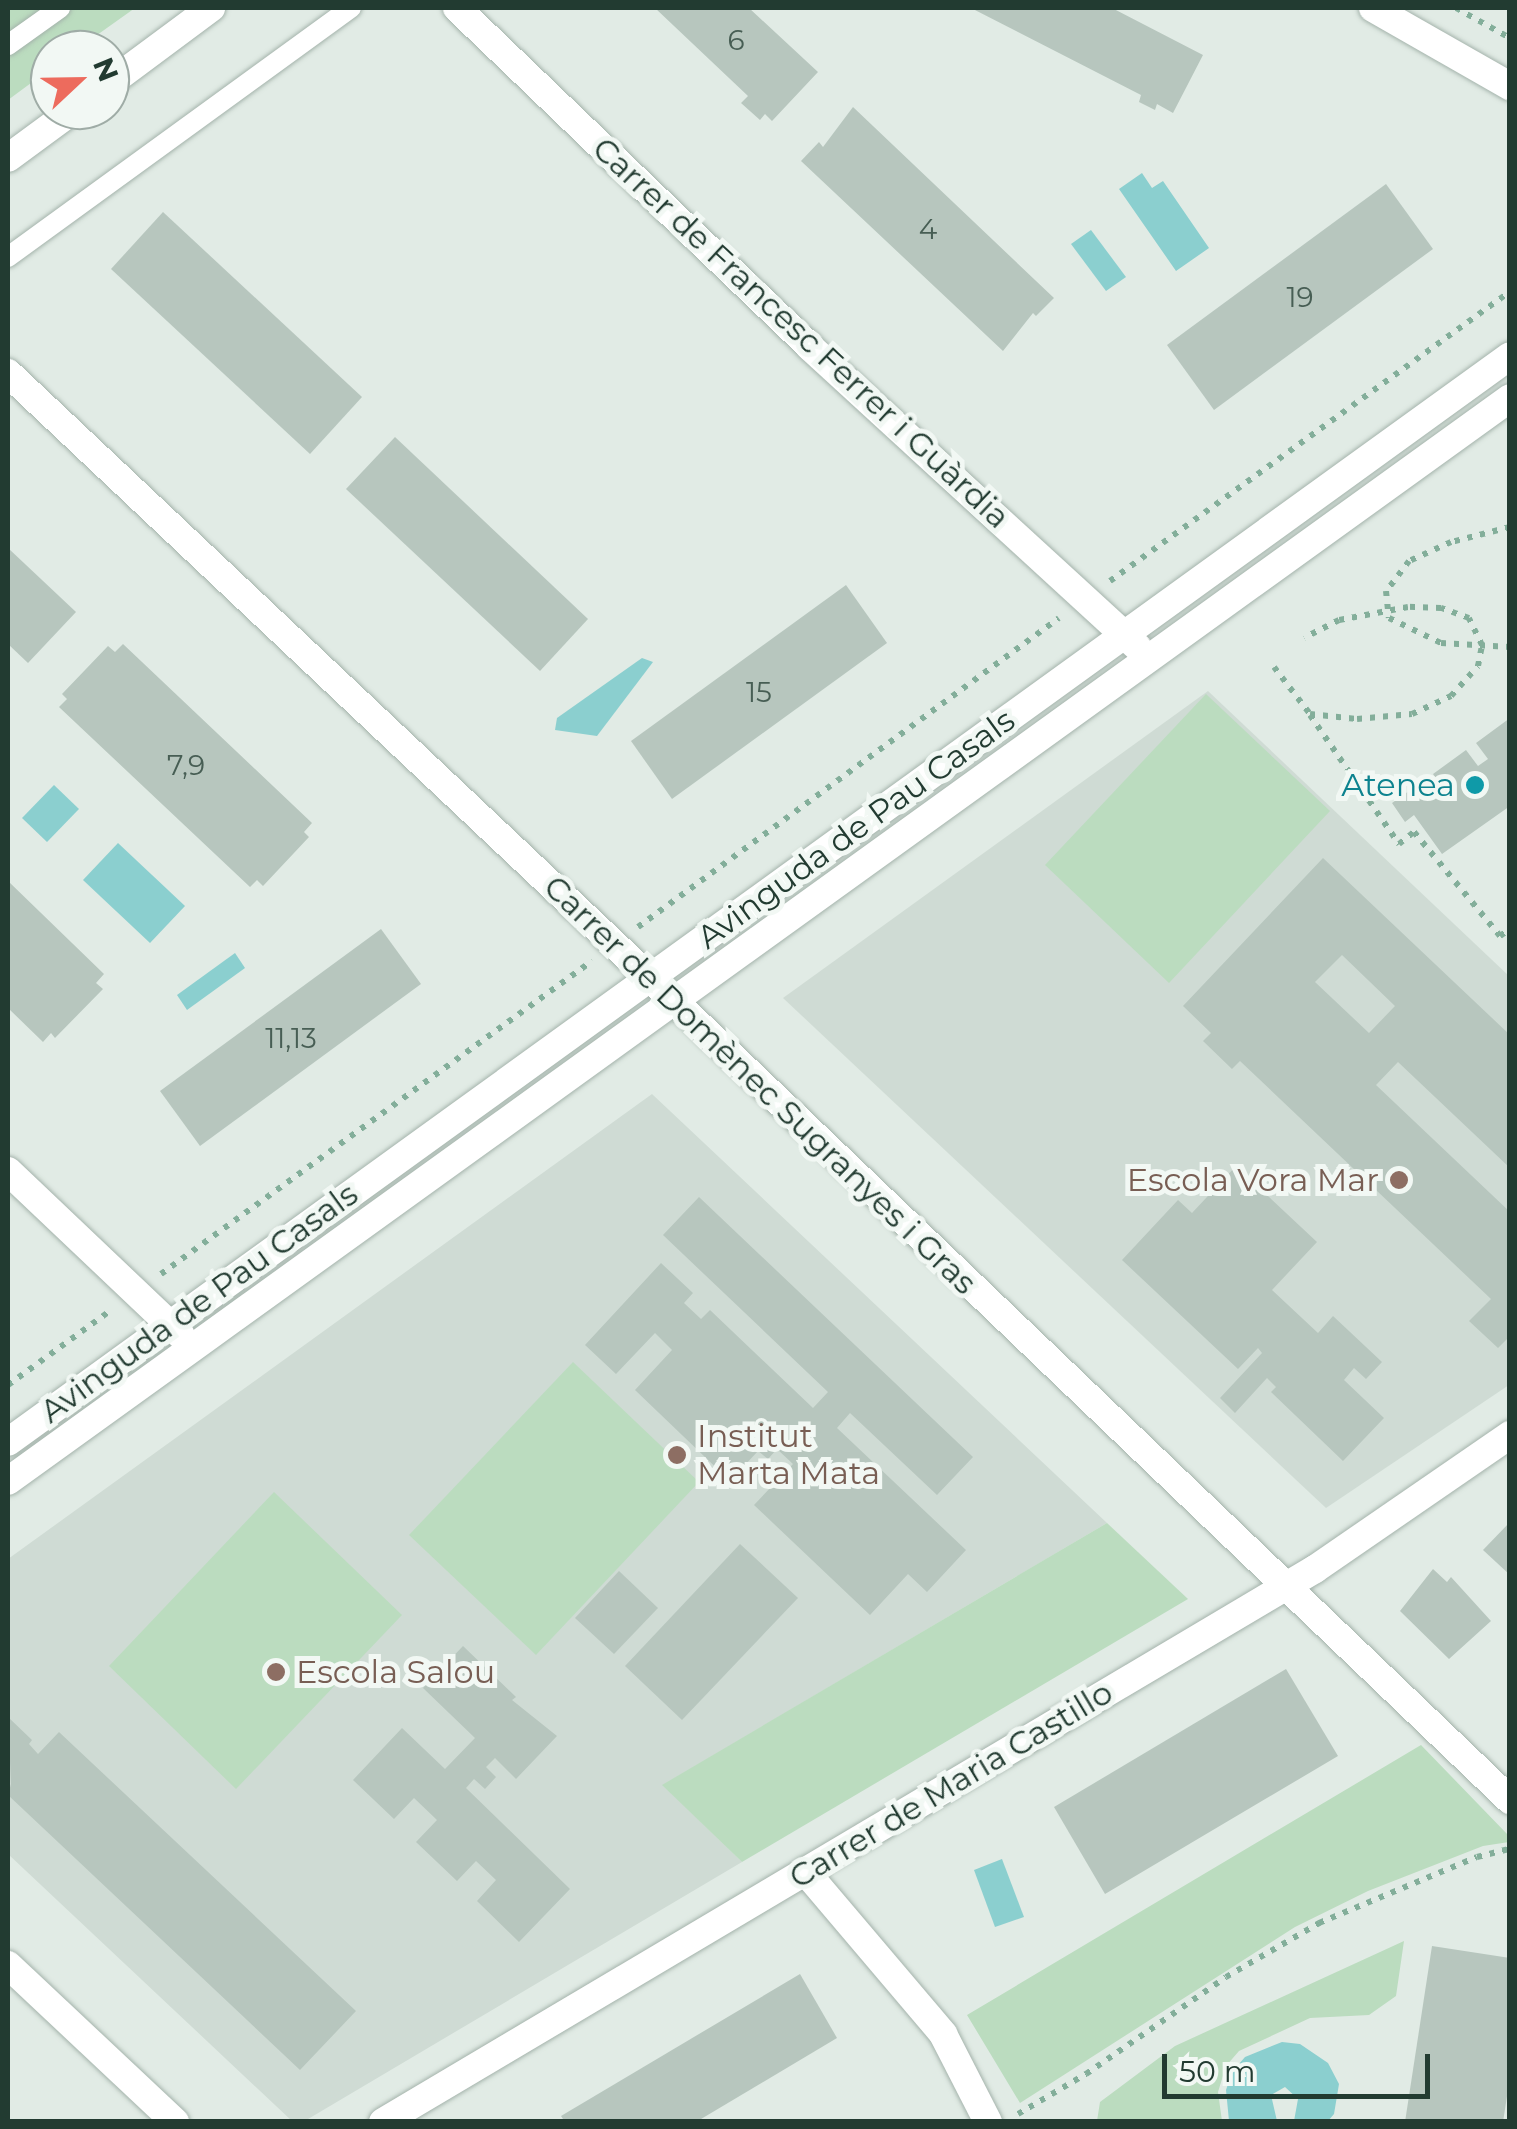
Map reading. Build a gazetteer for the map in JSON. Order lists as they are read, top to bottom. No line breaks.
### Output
{"streets":{"street":["Carrer de Francesc Ferrer i Guàrdia","Avinguda de Pau Casals","Carrer de Domènec Sugranyes i Gras","Carrer de Maria Castillo"]},"crossings":[["Carrer de Francesc Ferrer i Guàrdia","Avinguda de Pau Casals"],["Avinguda de Pau Casals","Carrer de Domènec Sugranyes i Gras"],["Carrer de Domènec Sugranyes i Gras","Carrer de Maria Castillo"]],"places":["Atenea","Escola Vora Mar","Institut Marta Mata","Escola Salou"],"house_numbers":["6","4","19","15","7,9","11,13"],"scale_bar":"50 m","north":"right"}
